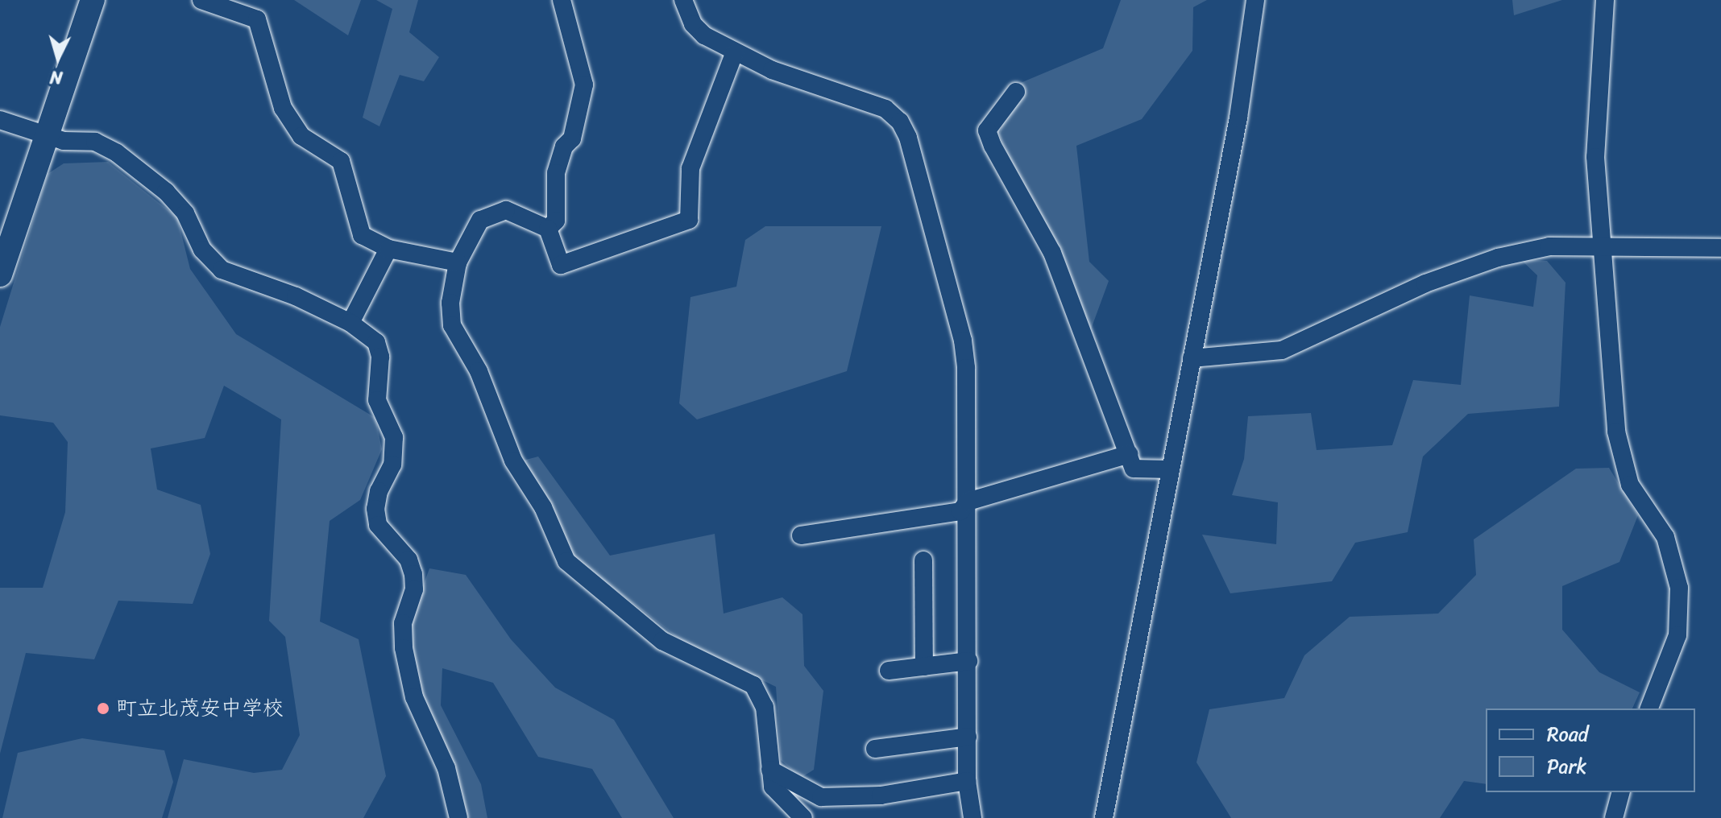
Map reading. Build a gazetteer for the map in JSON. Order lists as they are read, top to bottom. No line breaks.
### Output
{"places":["町立北茂安中学校"],"legend":["Road","Park"],"north":"bottom"}
